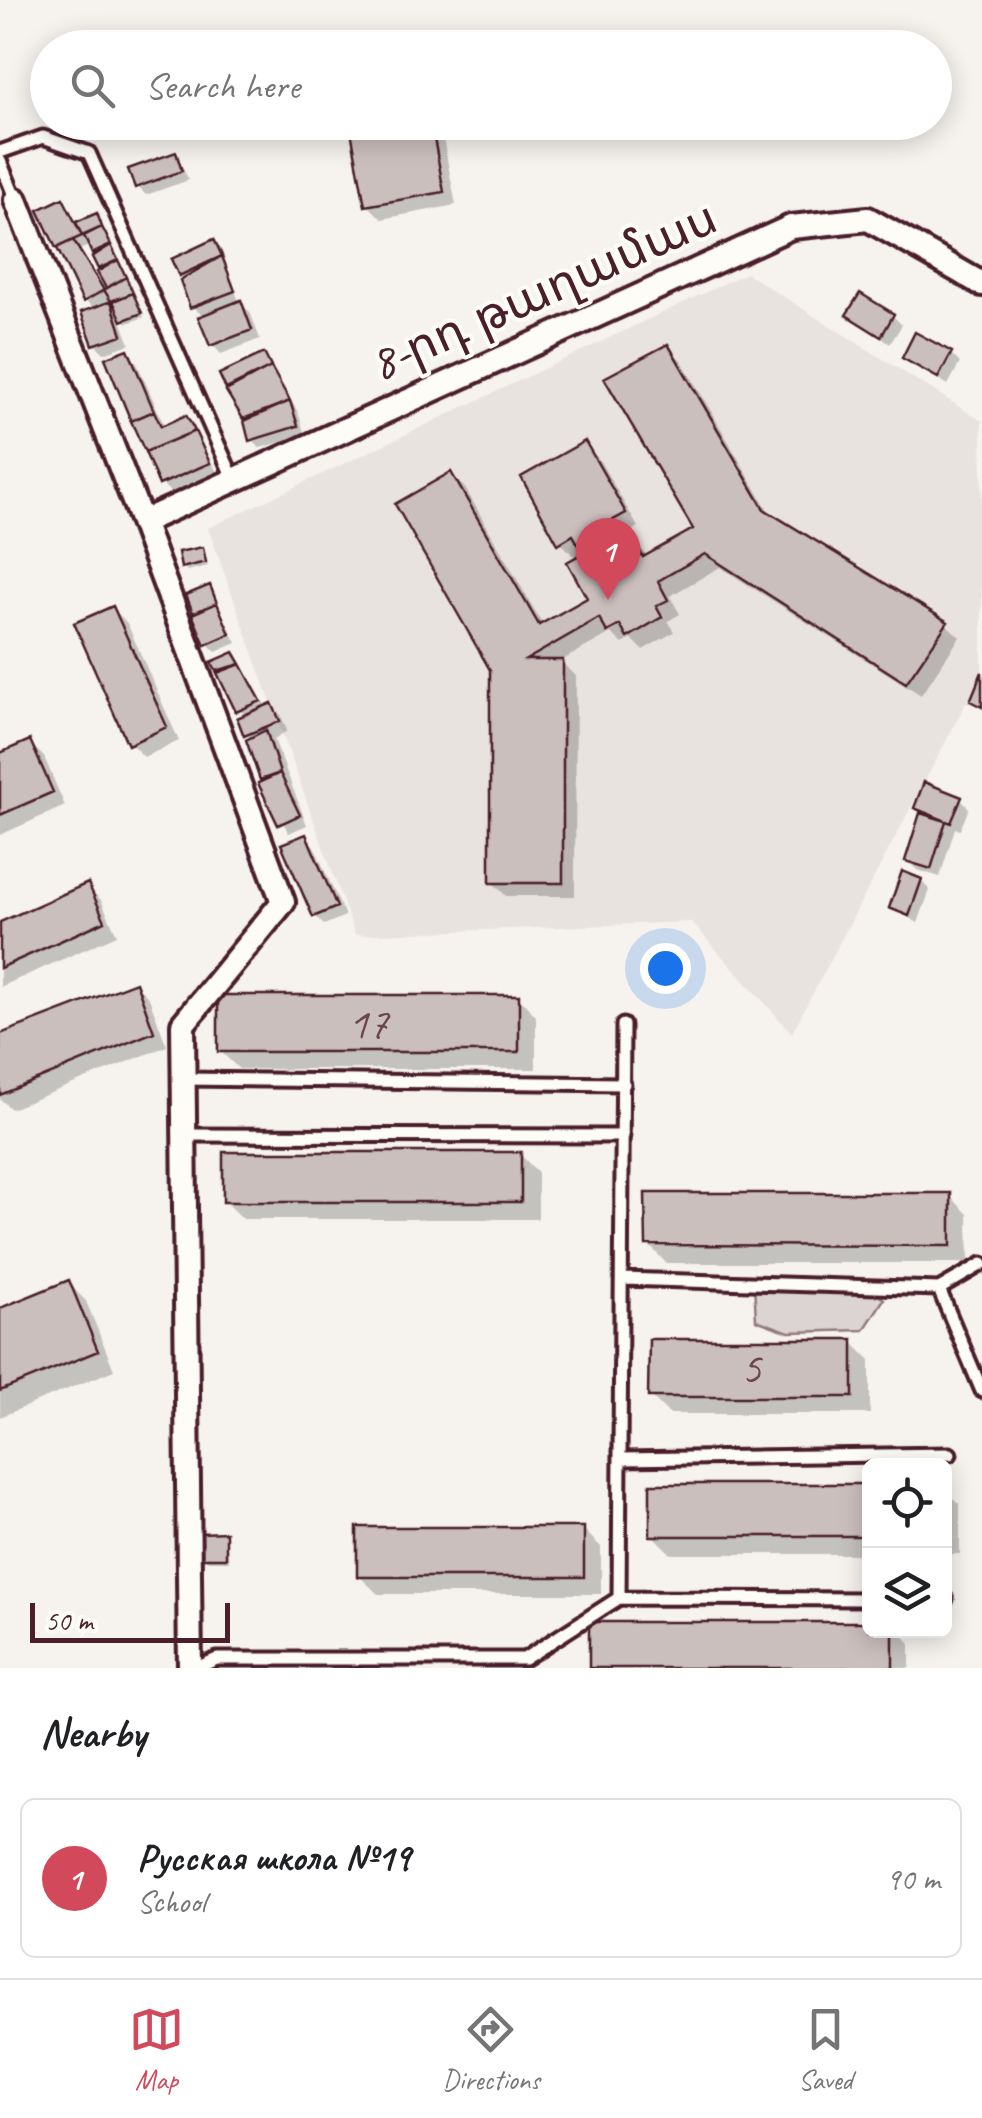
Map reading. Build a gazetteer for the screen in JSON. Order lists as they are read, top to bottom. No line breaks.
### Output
{"streets":{"street":["8-րդ թաղամաս"]},"house_numbers":["17","5"],"scale_bar":"50 m","page":{"search":"Search here","pins":"1","scale":"50 m","heading":"Nearby","list":[{"mark":"1","name":"Русская школа №19","note":"School","value":"90 m"}],"nav":["Map","Directions","Saved"]}}
